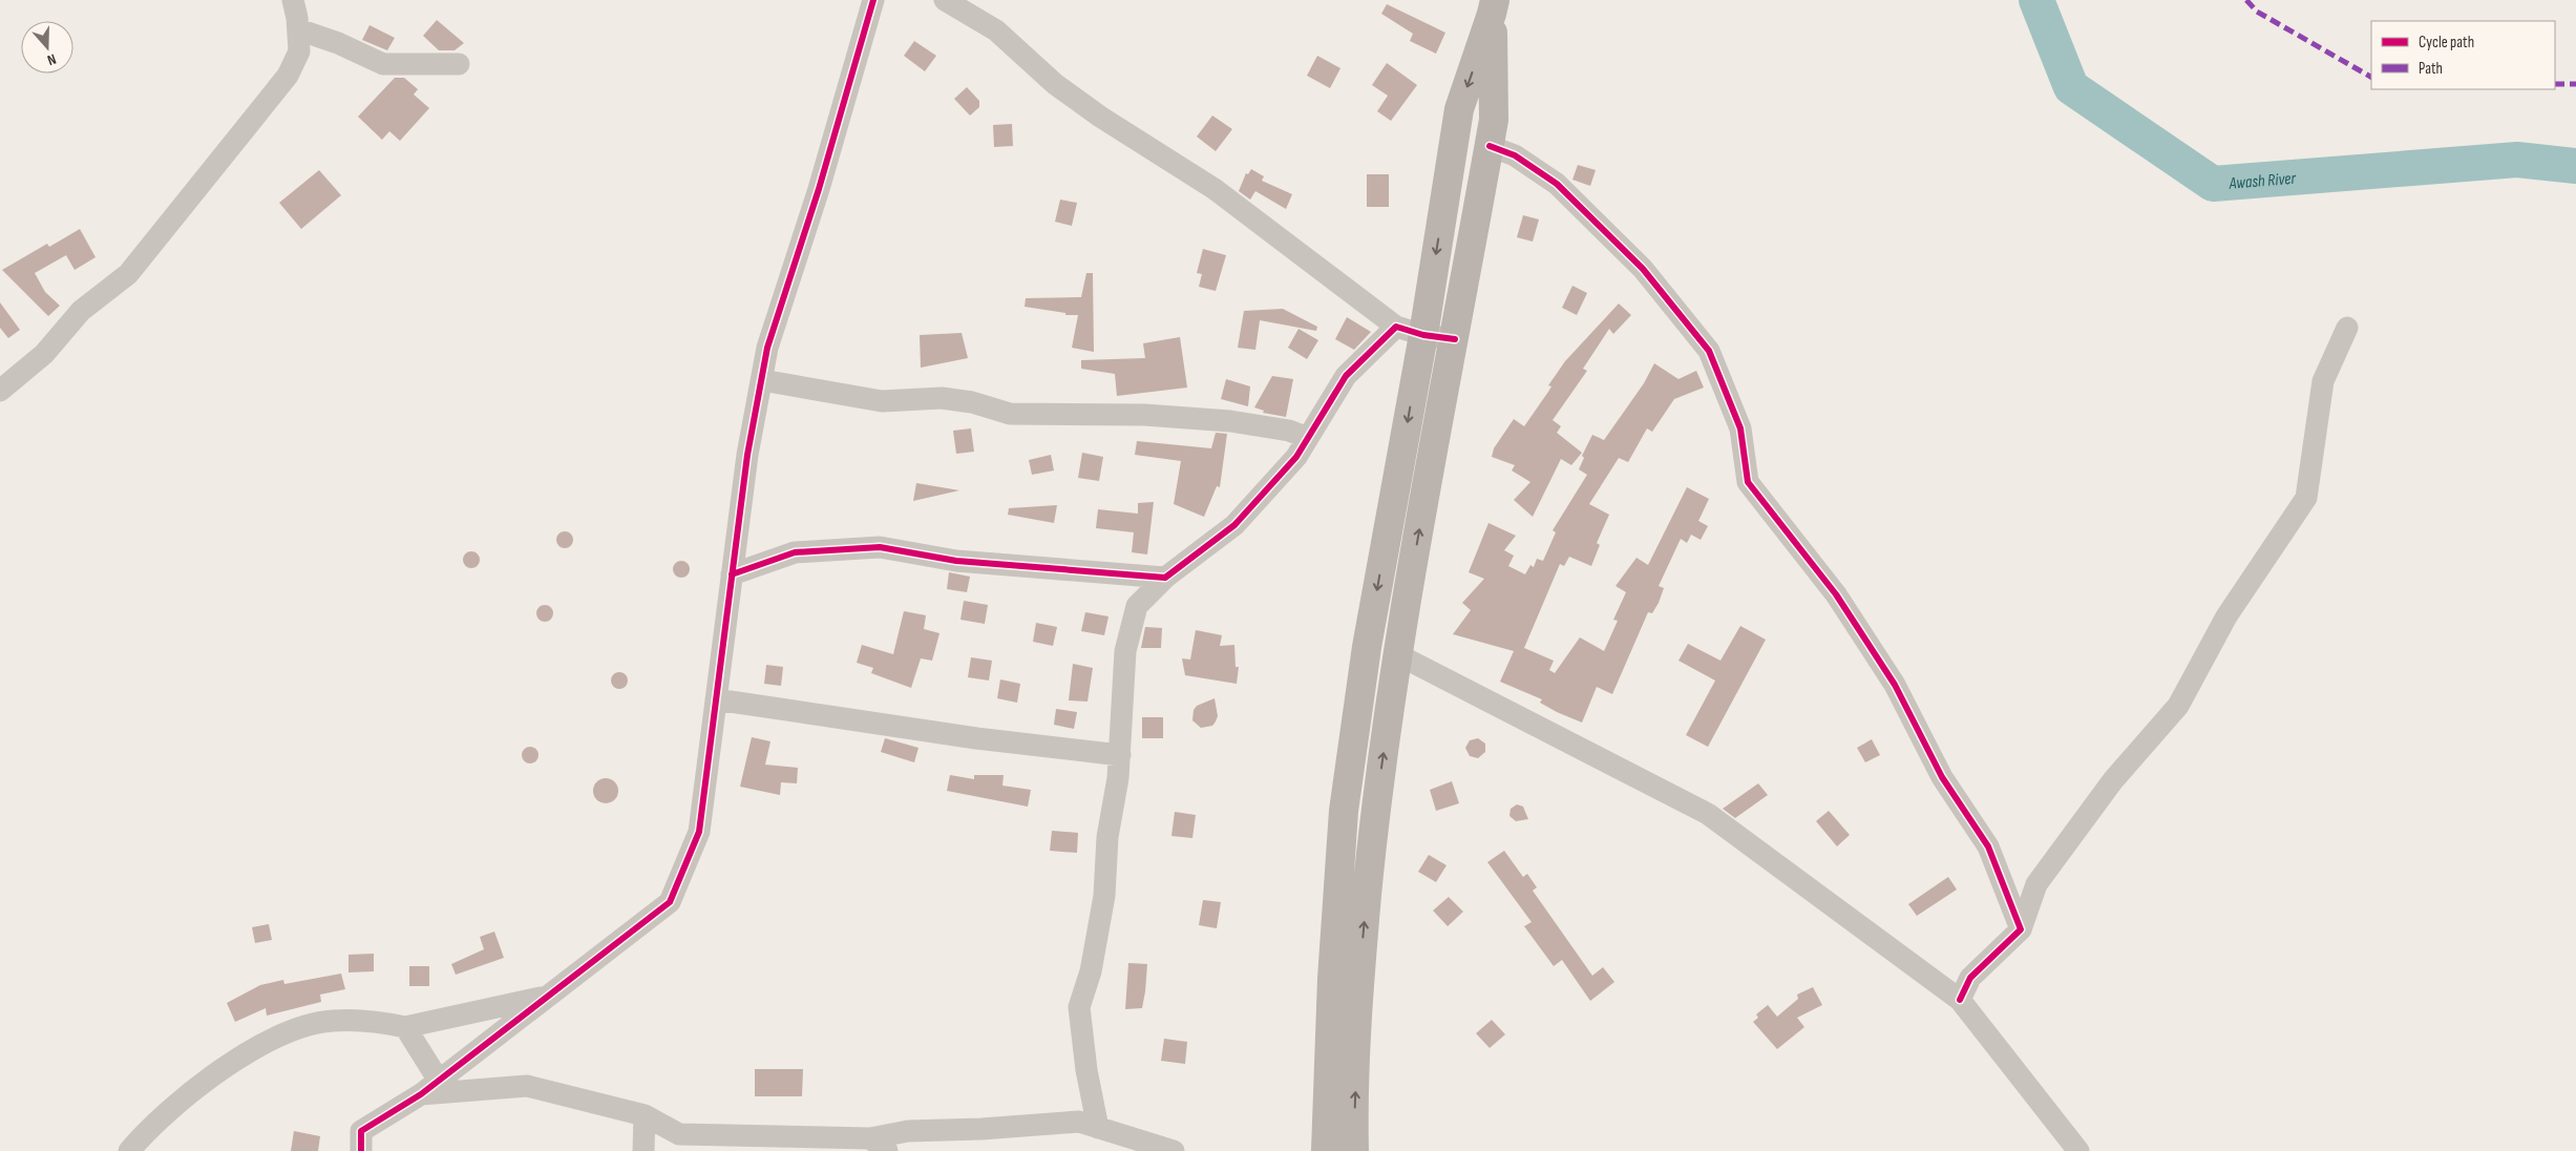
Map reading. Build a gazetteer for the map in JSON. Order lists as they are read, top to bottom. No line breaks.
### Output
{"water":["Awash River"],"legend":["Cycle path","Path"],"north":"bottom"}
